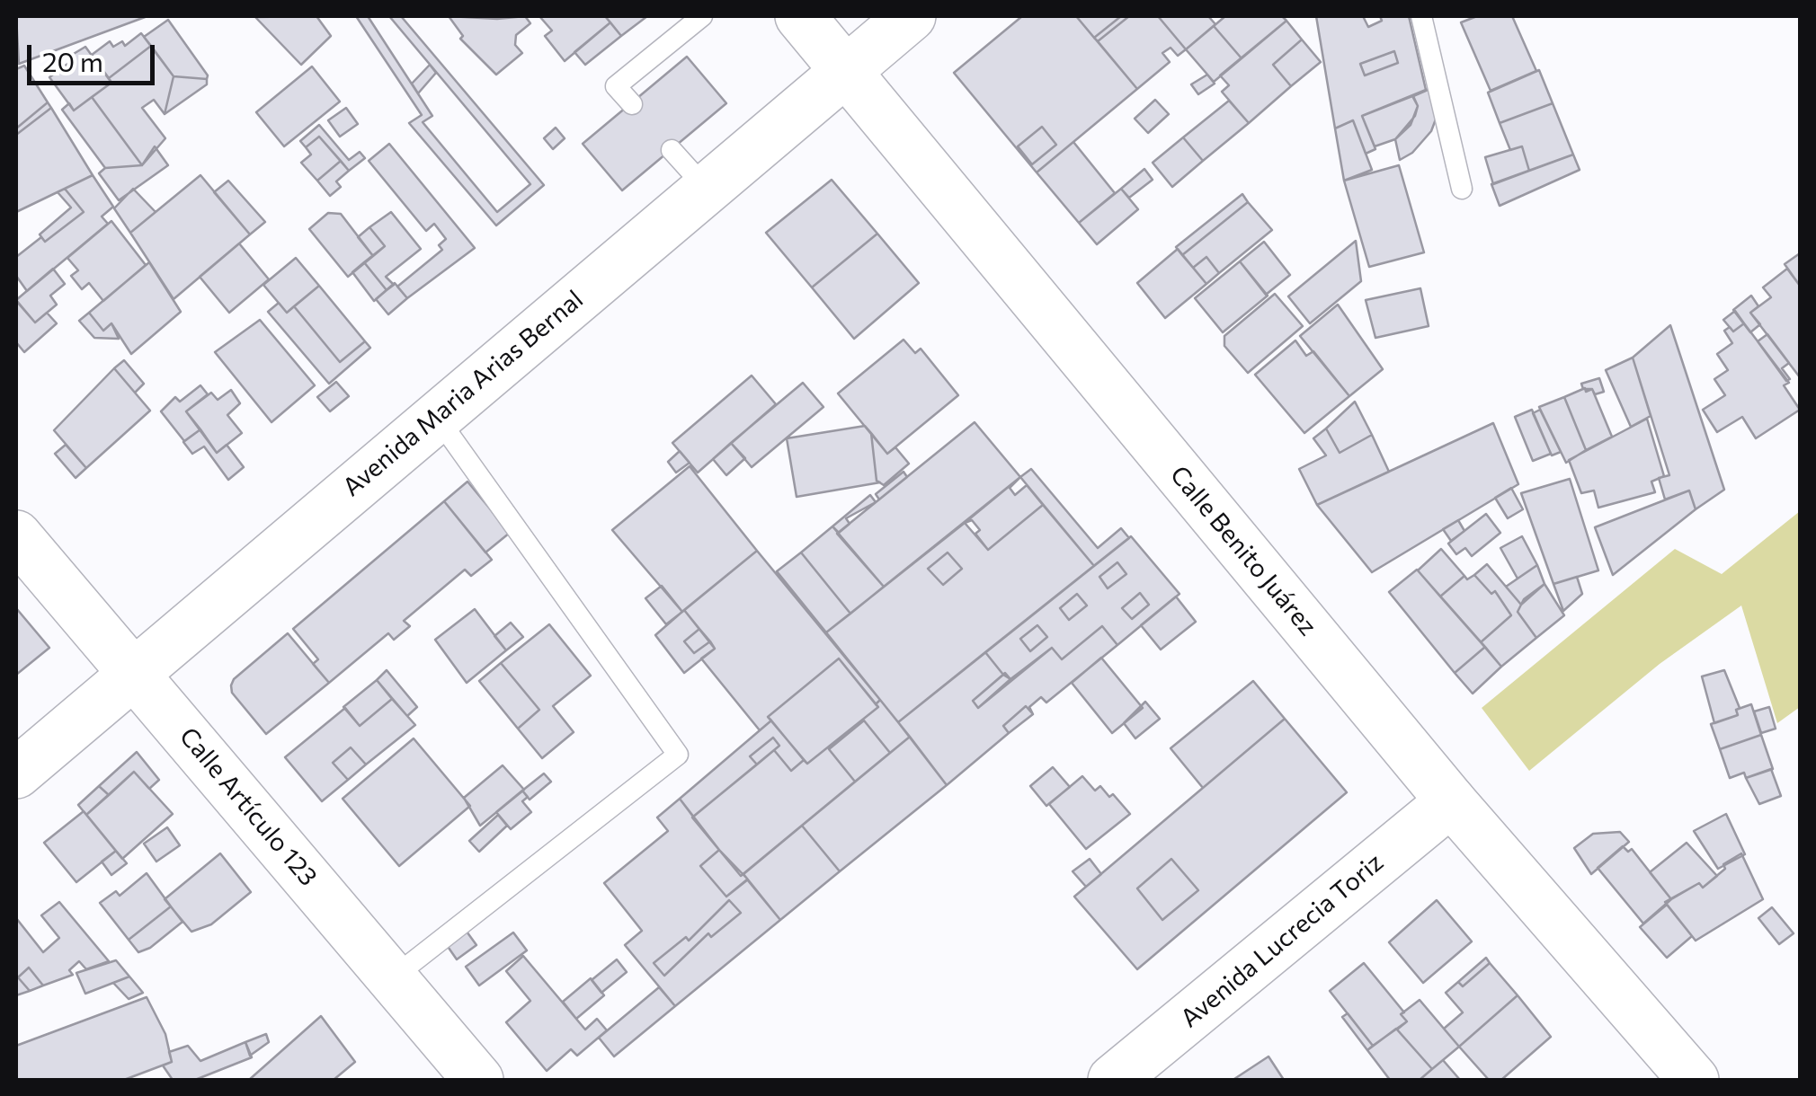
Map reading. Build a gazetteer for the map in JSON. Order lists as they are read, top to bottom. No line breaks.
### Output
{"streets":{"street":["Avenida Maria Arias Bernal","Calle Benito Juárez","Calle Artículo 123","Avenida Lucrecia Toriz"]},"crossings":[["Avenida Maria Arias Bernal","Calle Benito Juárez"],["Avenida Maria Arias Bernal","Calle Artículo 123"],["Calle Benito Juárez","Avenida Lucrecia Toriz"]],"scale_bar":"20 m"}
